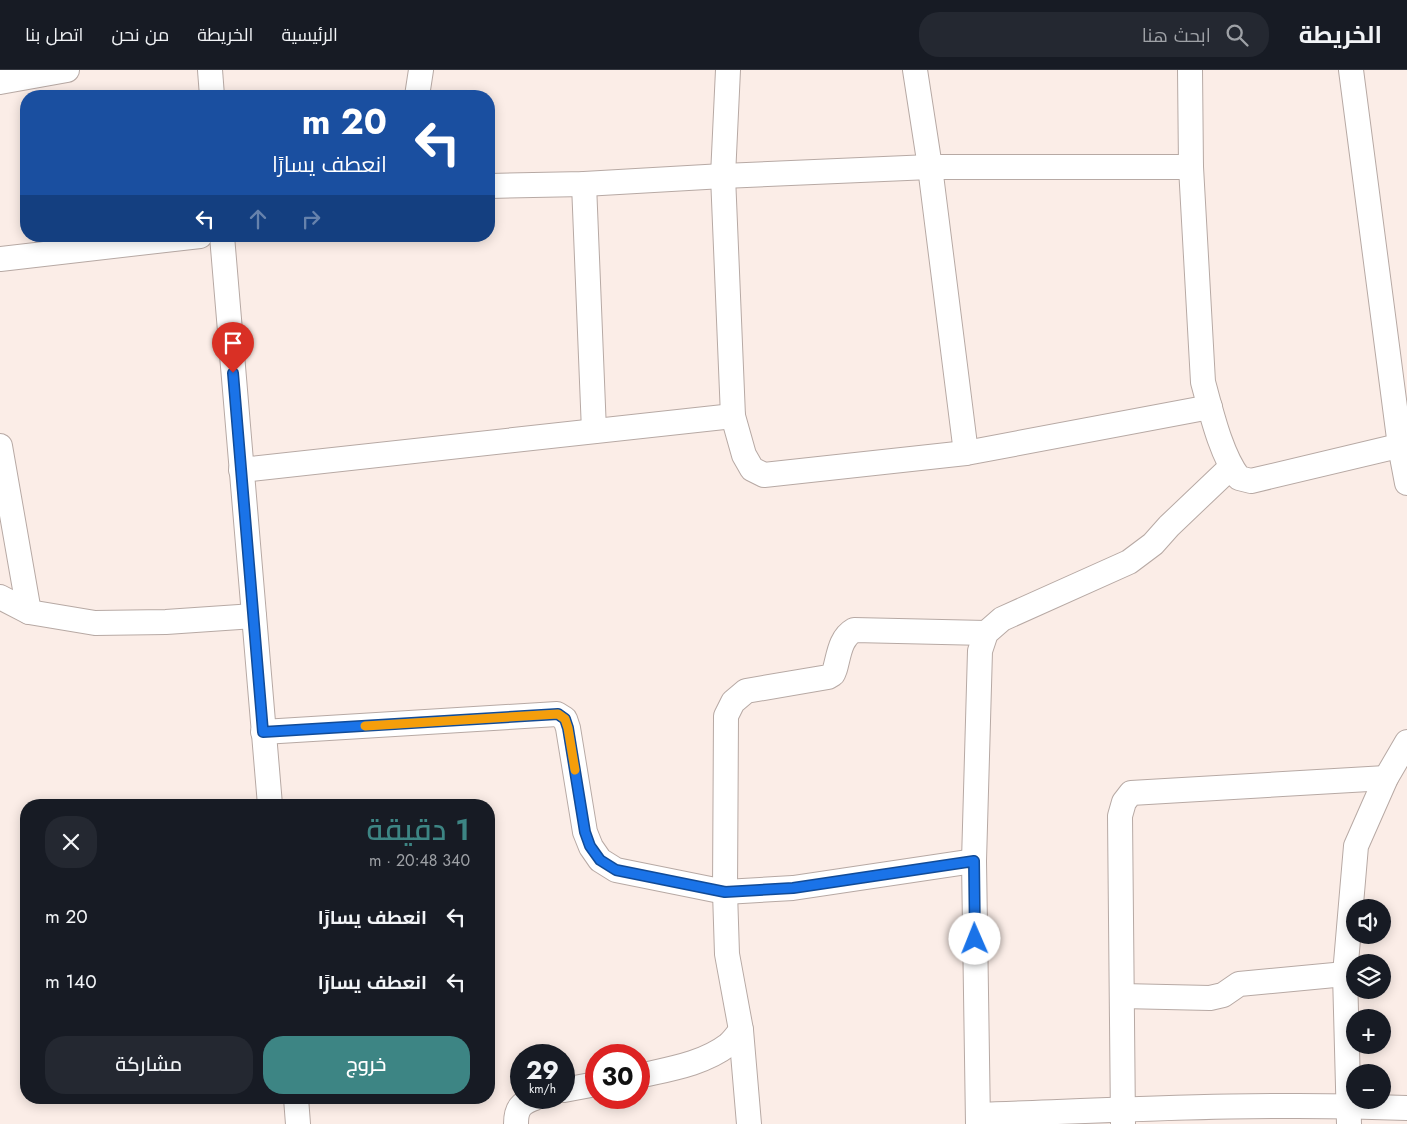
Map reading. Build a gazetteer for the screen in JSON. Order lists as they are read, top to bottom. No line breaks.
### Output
{"page":{"header":"الخريطة","search":"ابحث هنا","nav":["الرئيسية","الخريطة","من نحن","اتصل بنا"],"turn":["20 m","انعطف يسارًا"],"heading":["1 دقيقة","340 m · 20:48"],"list":[{"name":"انعطف يسارًا","value":"20 m"},{"name":"انعطف يسارًا","value":"140 m"}],"map_buttons":["+","−"],"buttons":["خروج","مشاركة"],"speed":"29 km/h","limit":"30"}}
